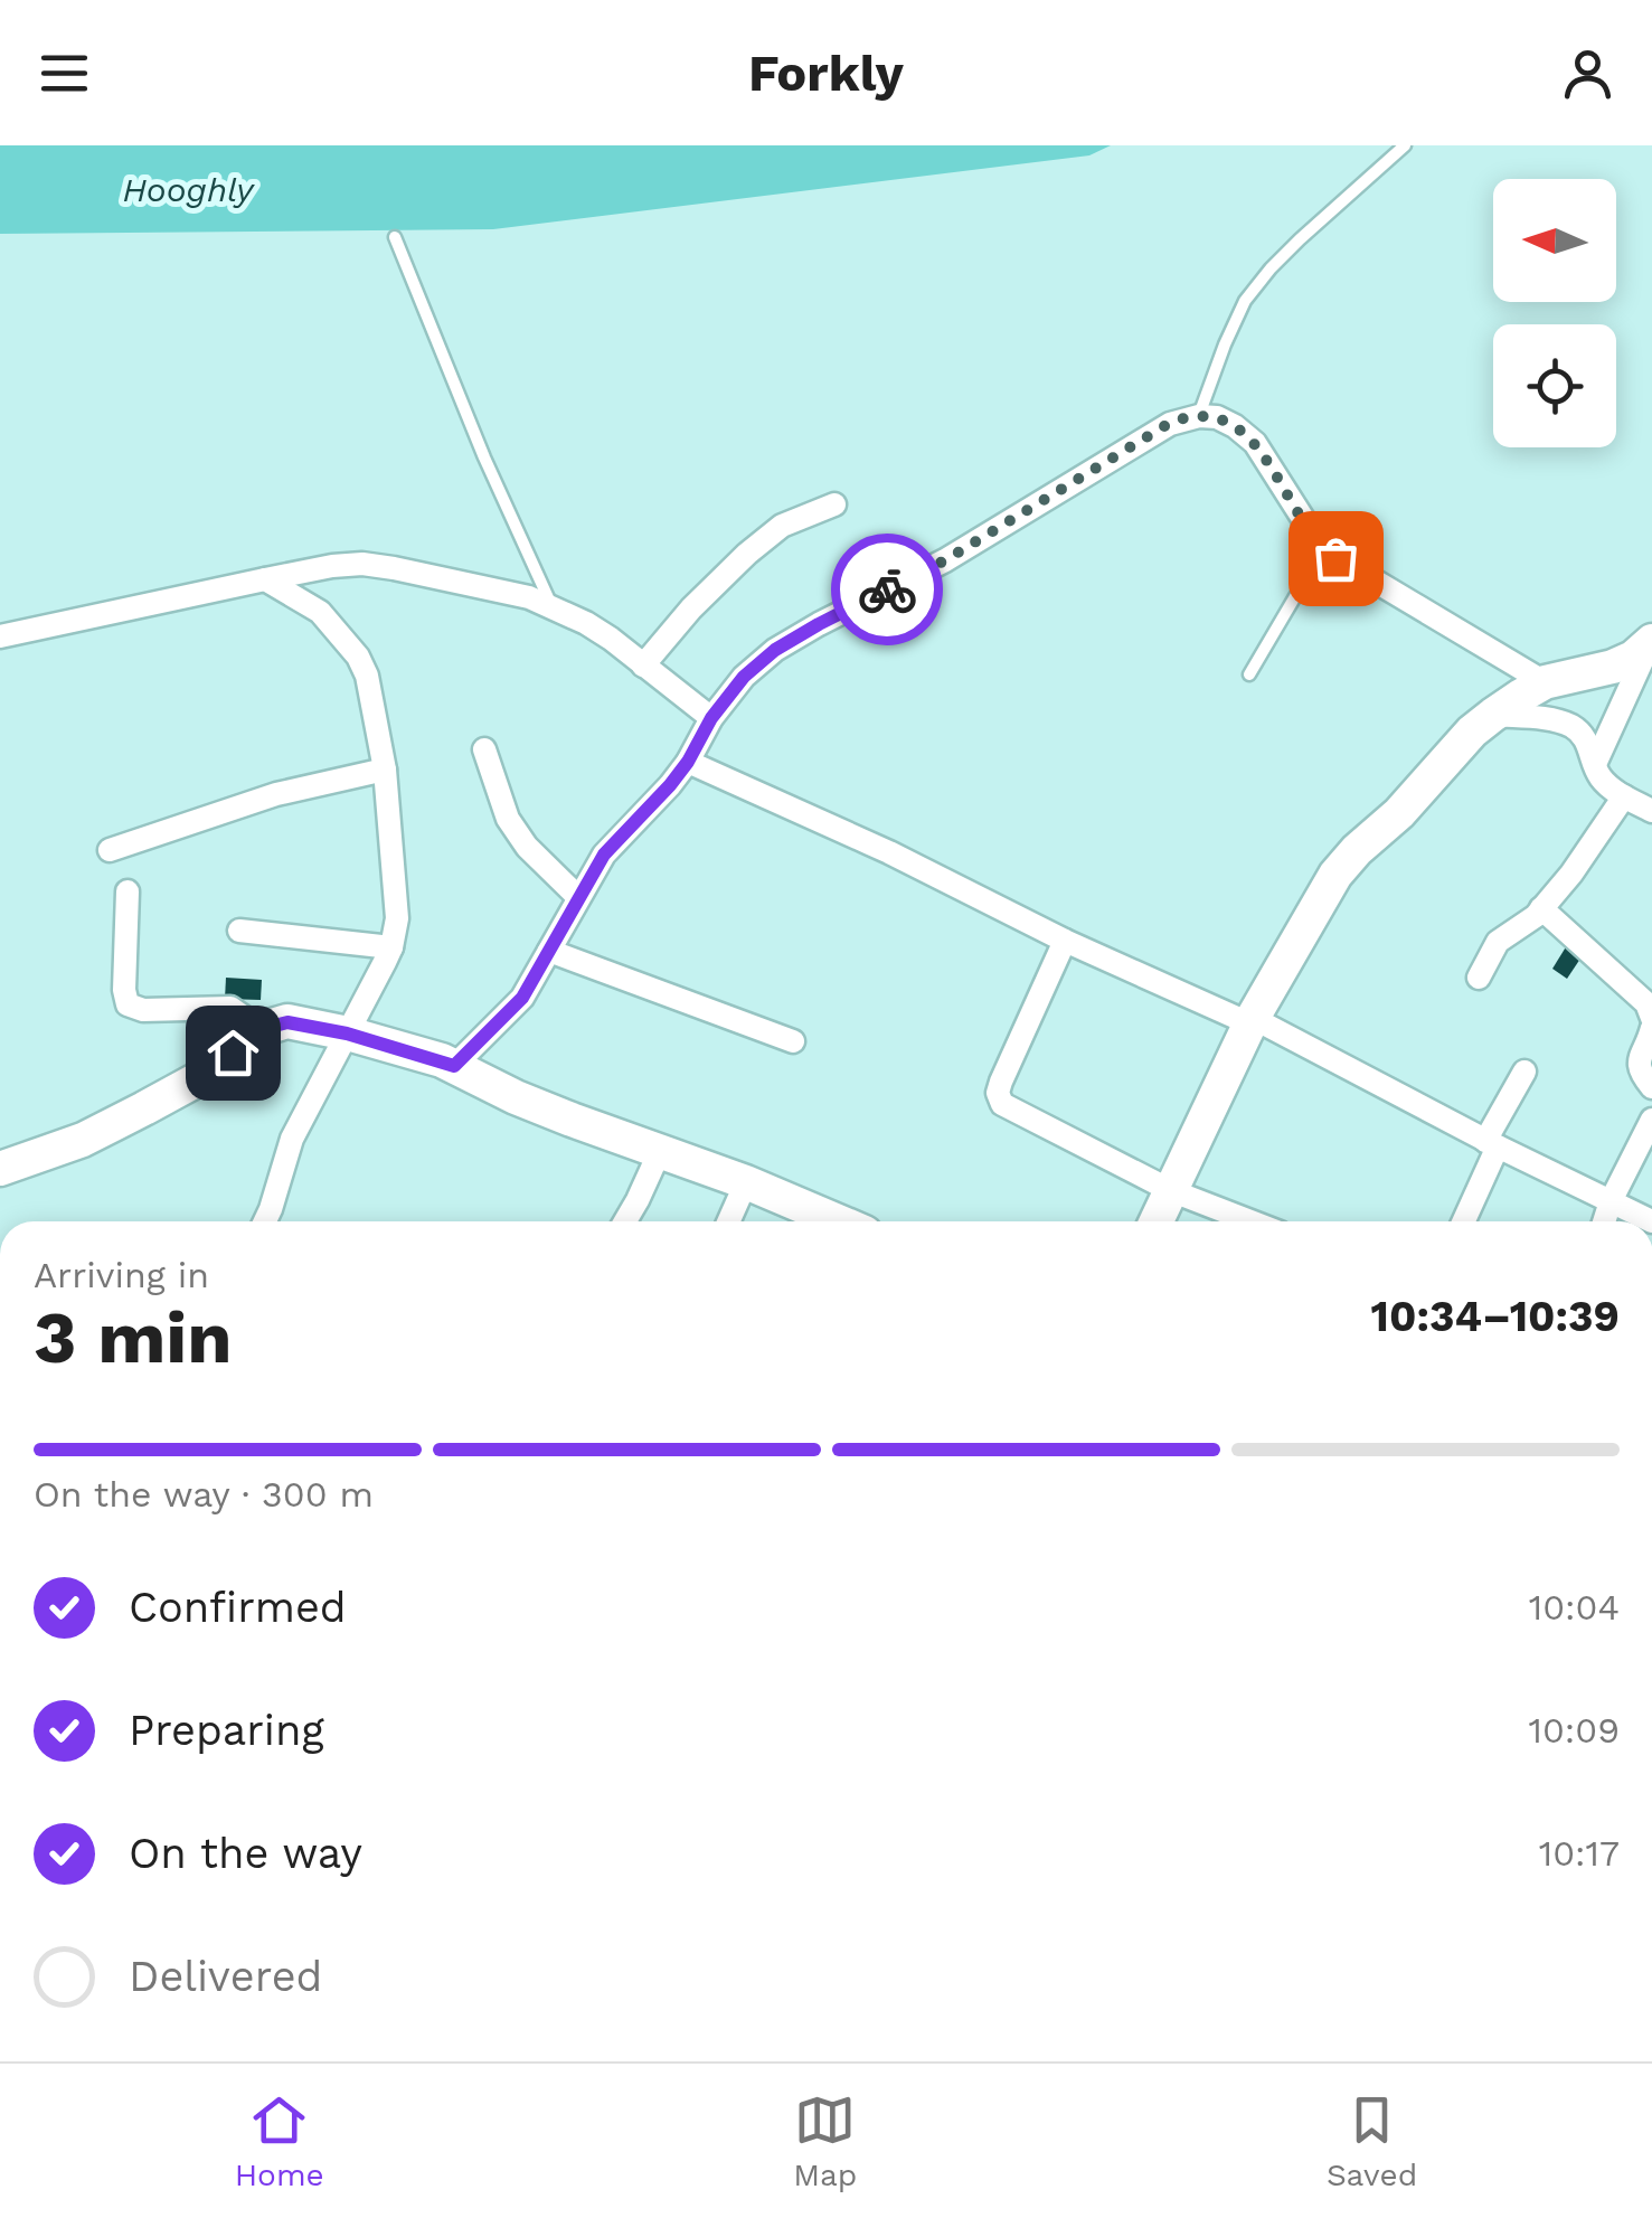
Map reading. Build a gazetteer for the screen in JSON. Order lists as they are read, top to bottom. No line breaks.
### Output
{"water":["Hooghly"],"north":"left","page":{"header":"Forkly","heading":["3 min","Arriving in","10:34–10:39"],"bar":"On the way · 300 m","list":[["Confirmed","10:04"],["Preparing","10:09"],["On the way","10:17"],"Delivered"],"tabs":["Home","Map","Saved"]}}
